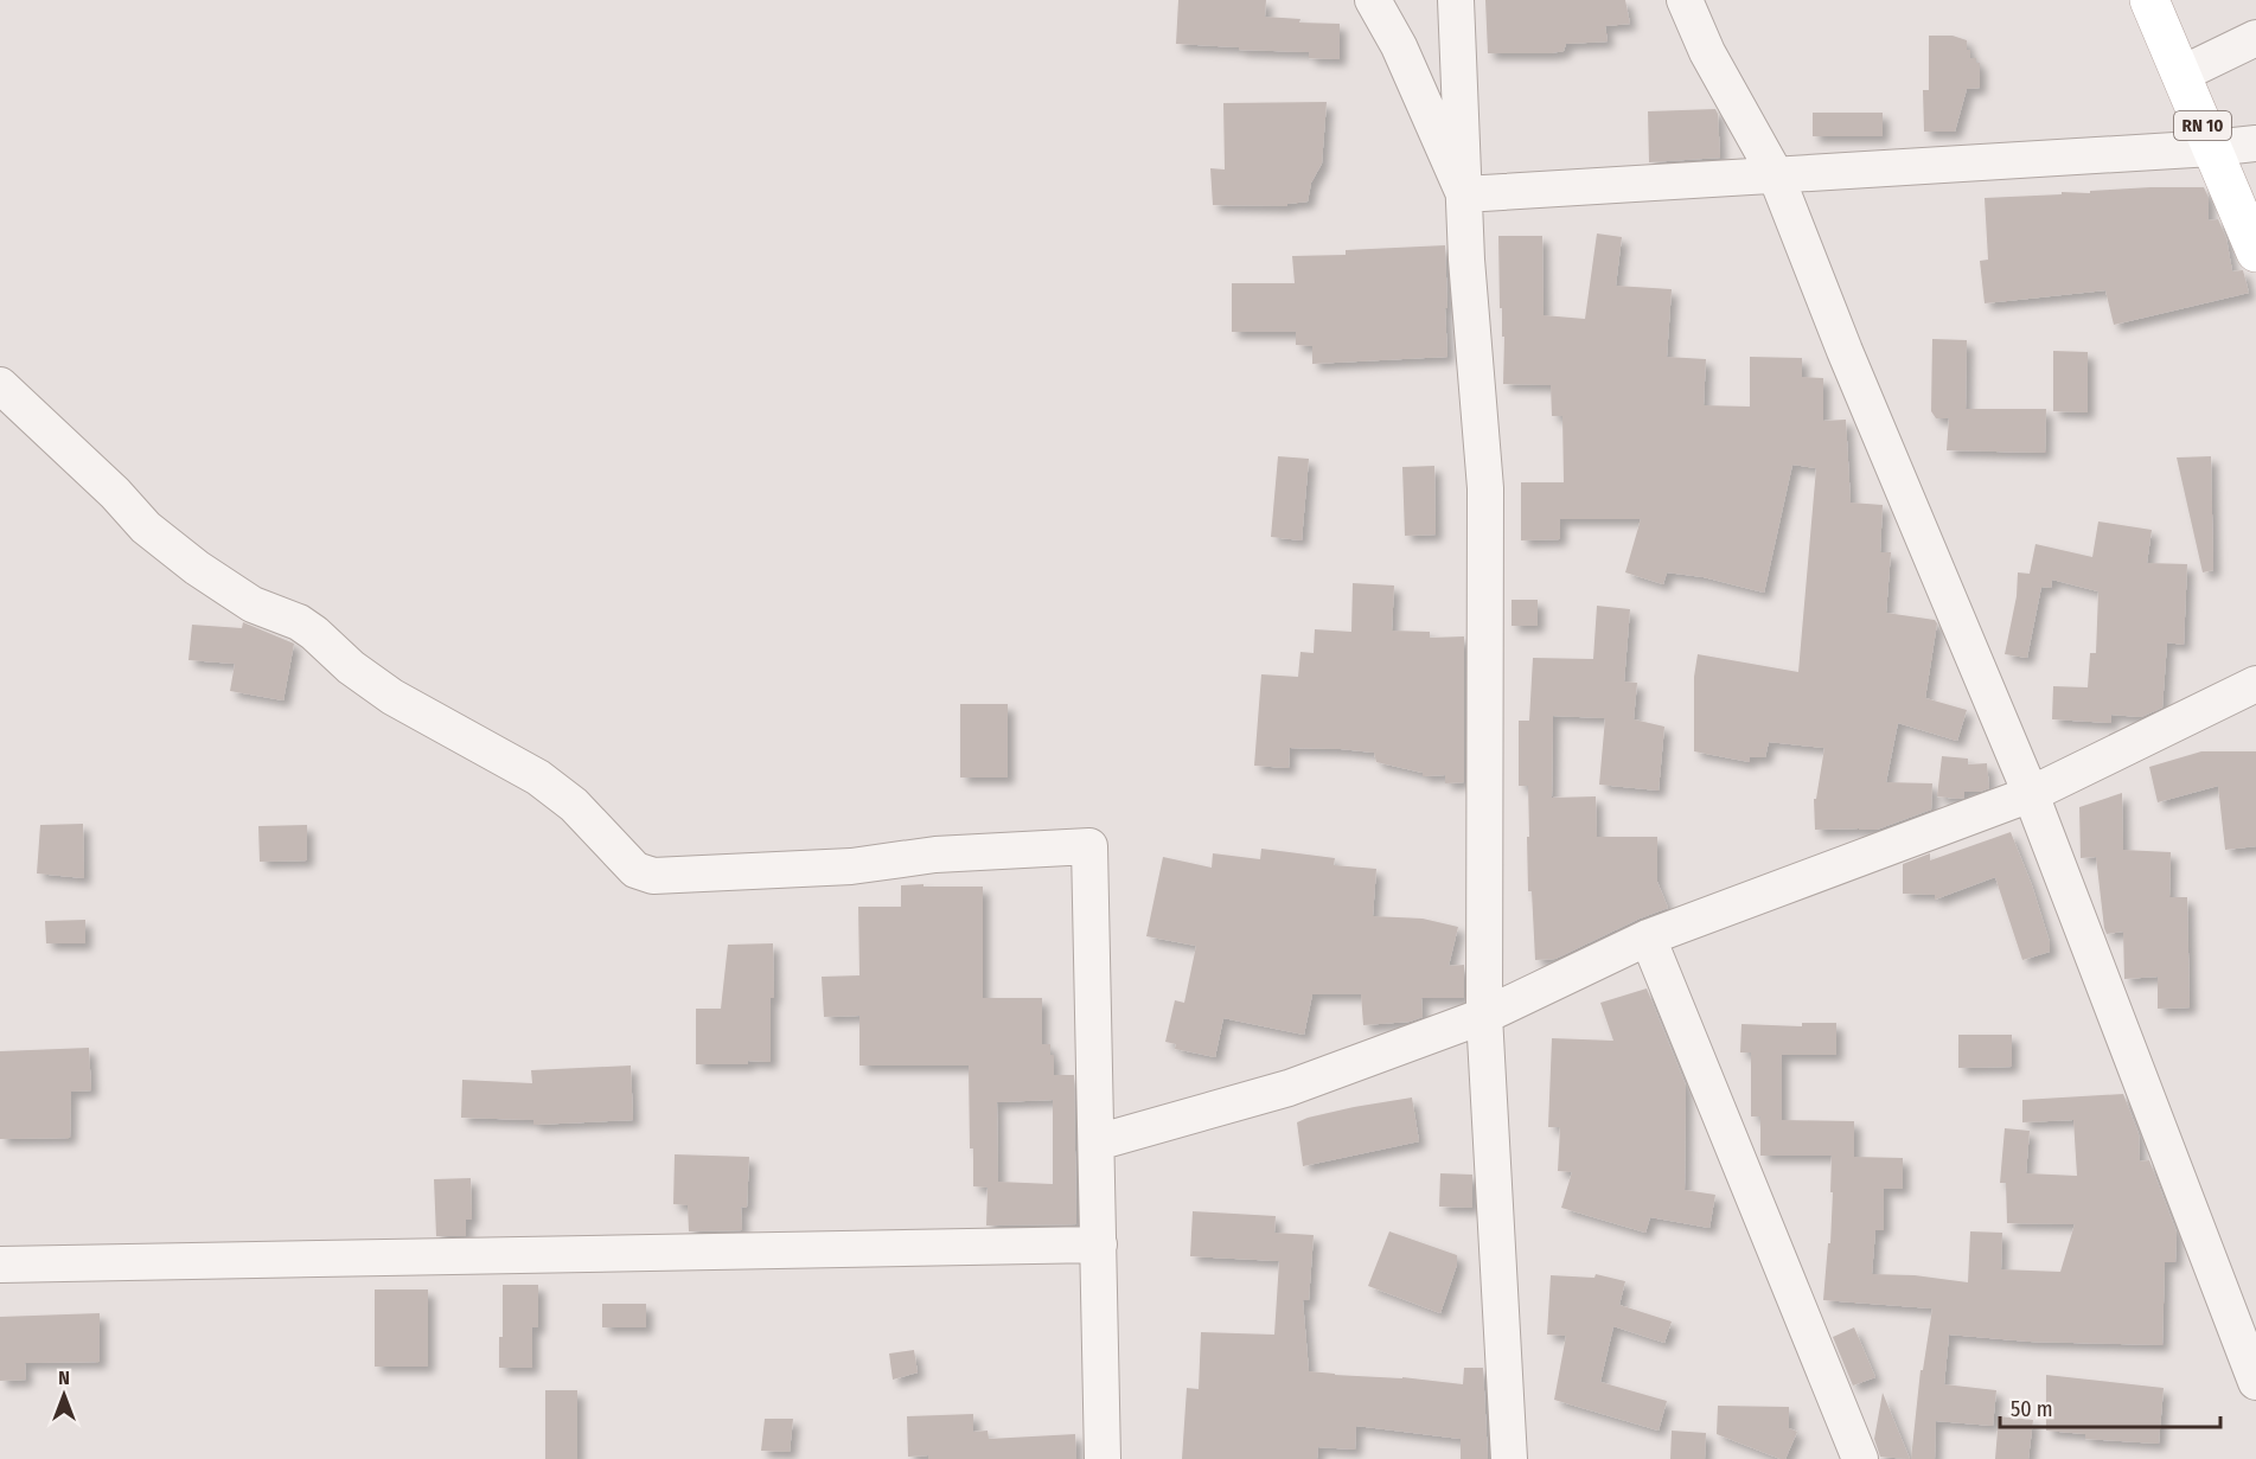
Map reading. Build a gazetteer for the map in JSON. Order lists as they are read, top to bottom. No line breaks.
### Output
{"streets":{"main road":["RN 10"]},"scale_bar":"50 m","north":"top"}
